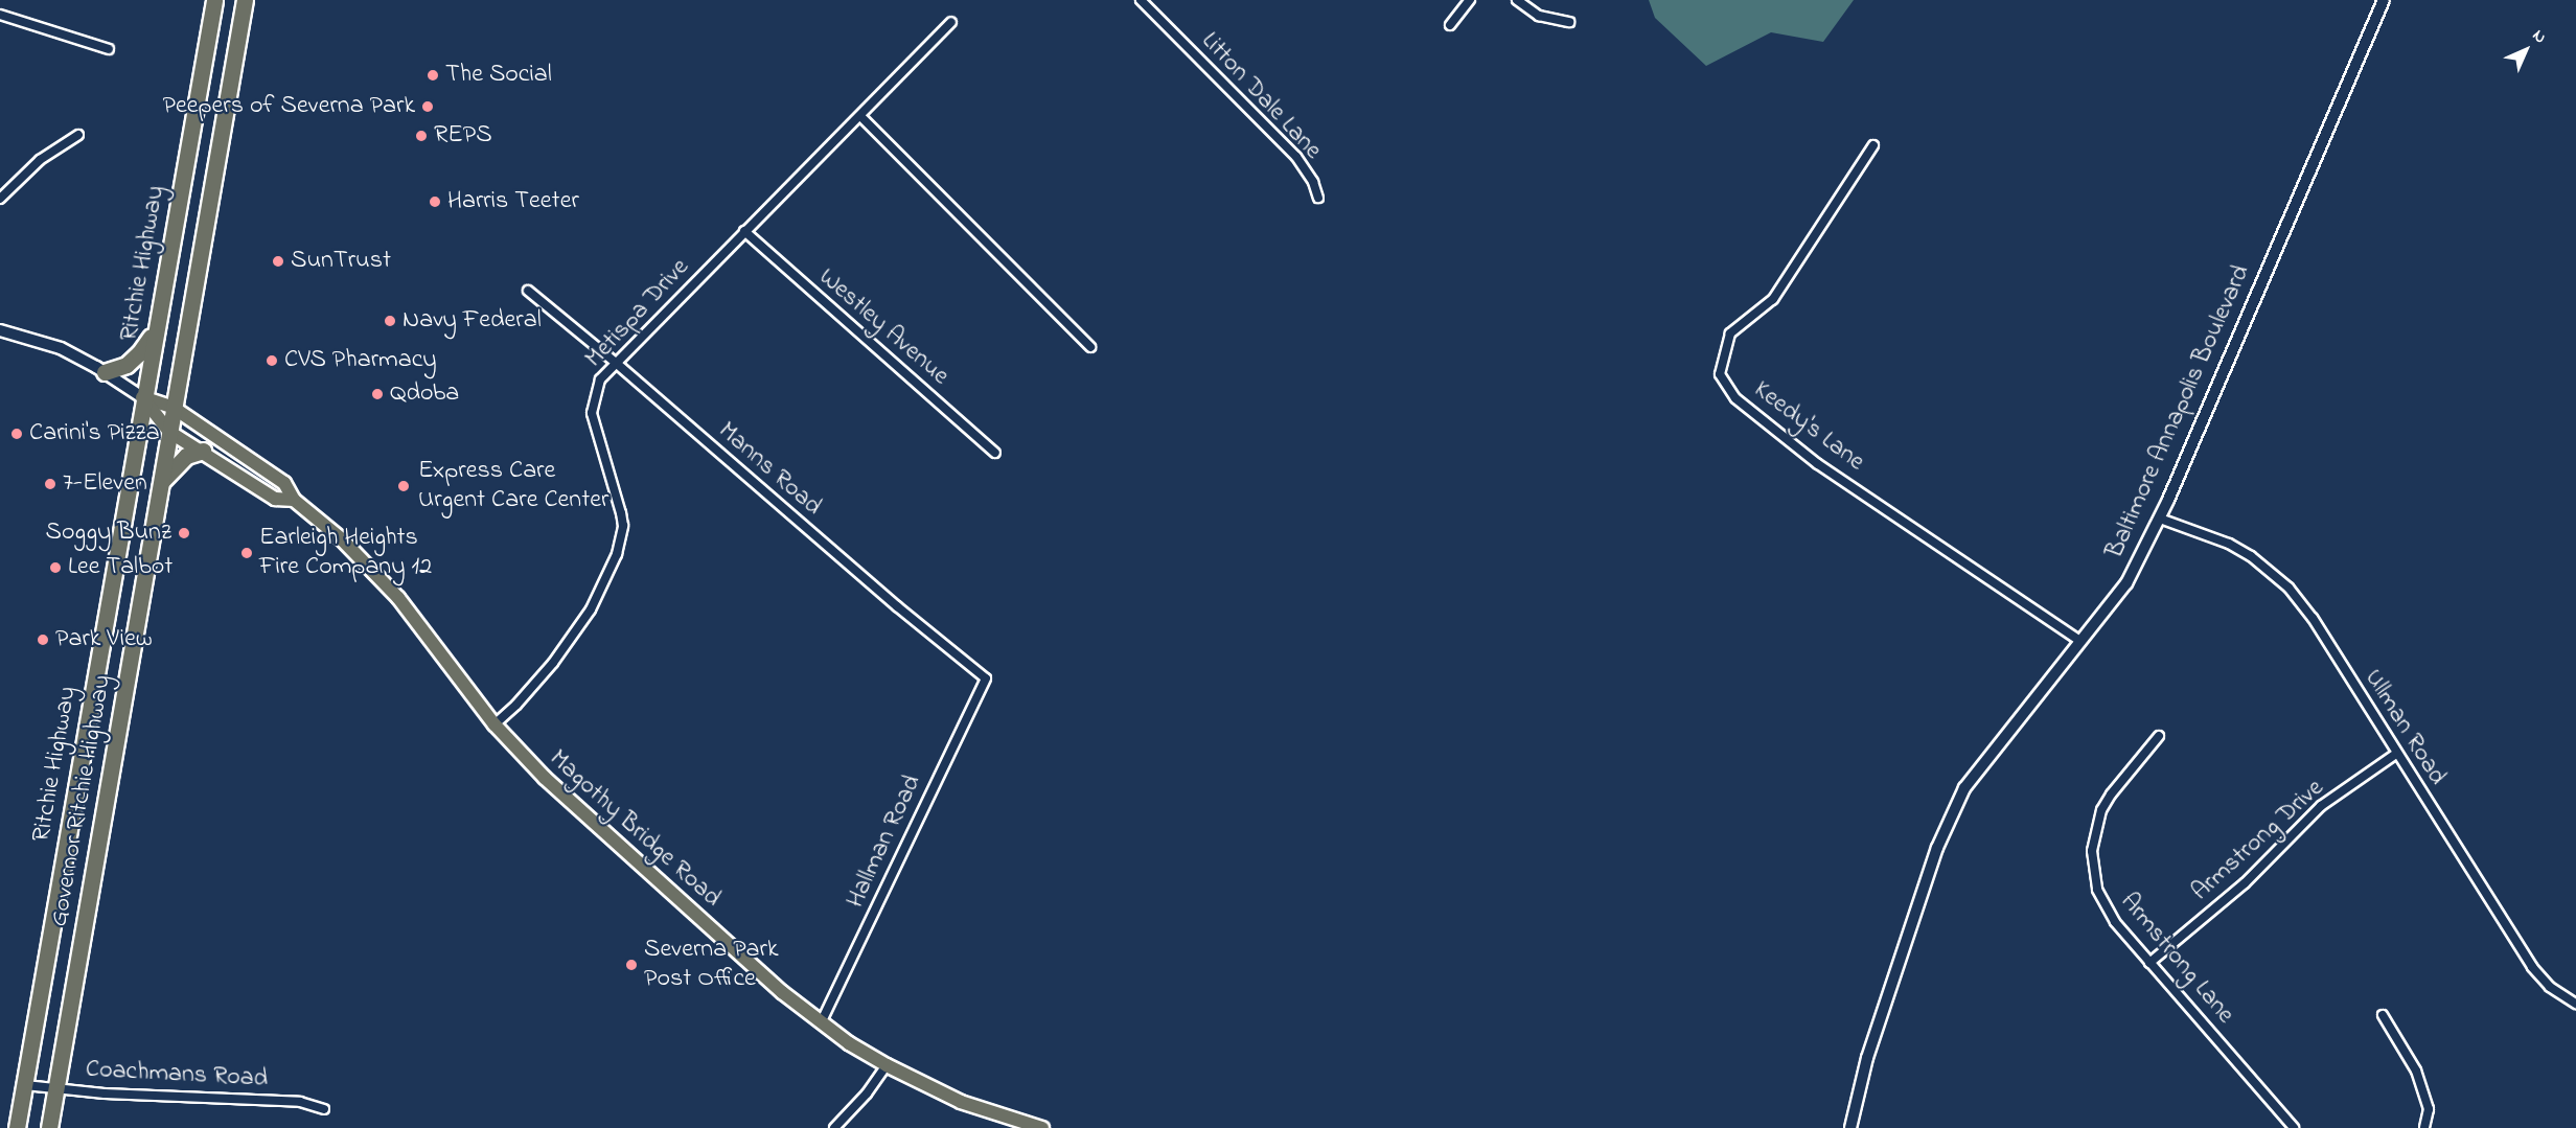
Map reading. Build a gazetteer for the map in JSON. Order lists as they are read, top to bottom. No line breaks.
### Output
{"streets":{"highway":["Ritchie Highway","Governor Ritchie Highway"],"main road":["Baltimore Annapolis Boulevard","Magothy Bridge Road"],"street":["Litton Dale Lane","Metispa Drive","Westley Avenue","Keedy's Lane","Manns Road","Ullman Road","Armstrong Drive","Hallman Road","Armstrong Lane","Coachmans Road"]},"crossings":[["Ritchie Highway","Magothy Bridge Road"],["Ritchie Highway","Coachmans Road"],["Metispa Drive","Westley Avenue"],["Metispa Drive","Manns Road"],["Metispa Drive","Magothy Bridge Road"],["Baltimore Annapolis Boulevard","Keedy's Lane"],["Baltimore Annapolis Boulevard","Ullman Road"],["Manns Road","Hallman Road"],["Ullman Road","Armstrong Drive"],["Governor Ritchie Highway","Magothy Bridge Road"],["Governor Ritchie Highway","Coachmans Road"],["Magothy Bridge Road","Hallman Road"],["Armstrong Drive","Armstrong Lane"]],"places":["The Social","Peepers of Severna Park","REPS","Harris Teeter","SunTrust","Navy Federal","CVS Pharmacy","Qdoba","Carini's Pizza","7-Eleven","Express Care Urgent Care Center","Soggy Bunz","Earleigh Heights Fire Company 12","Lee Talbot","Park View","Severna Park Post Office"],"north":"top right"}
